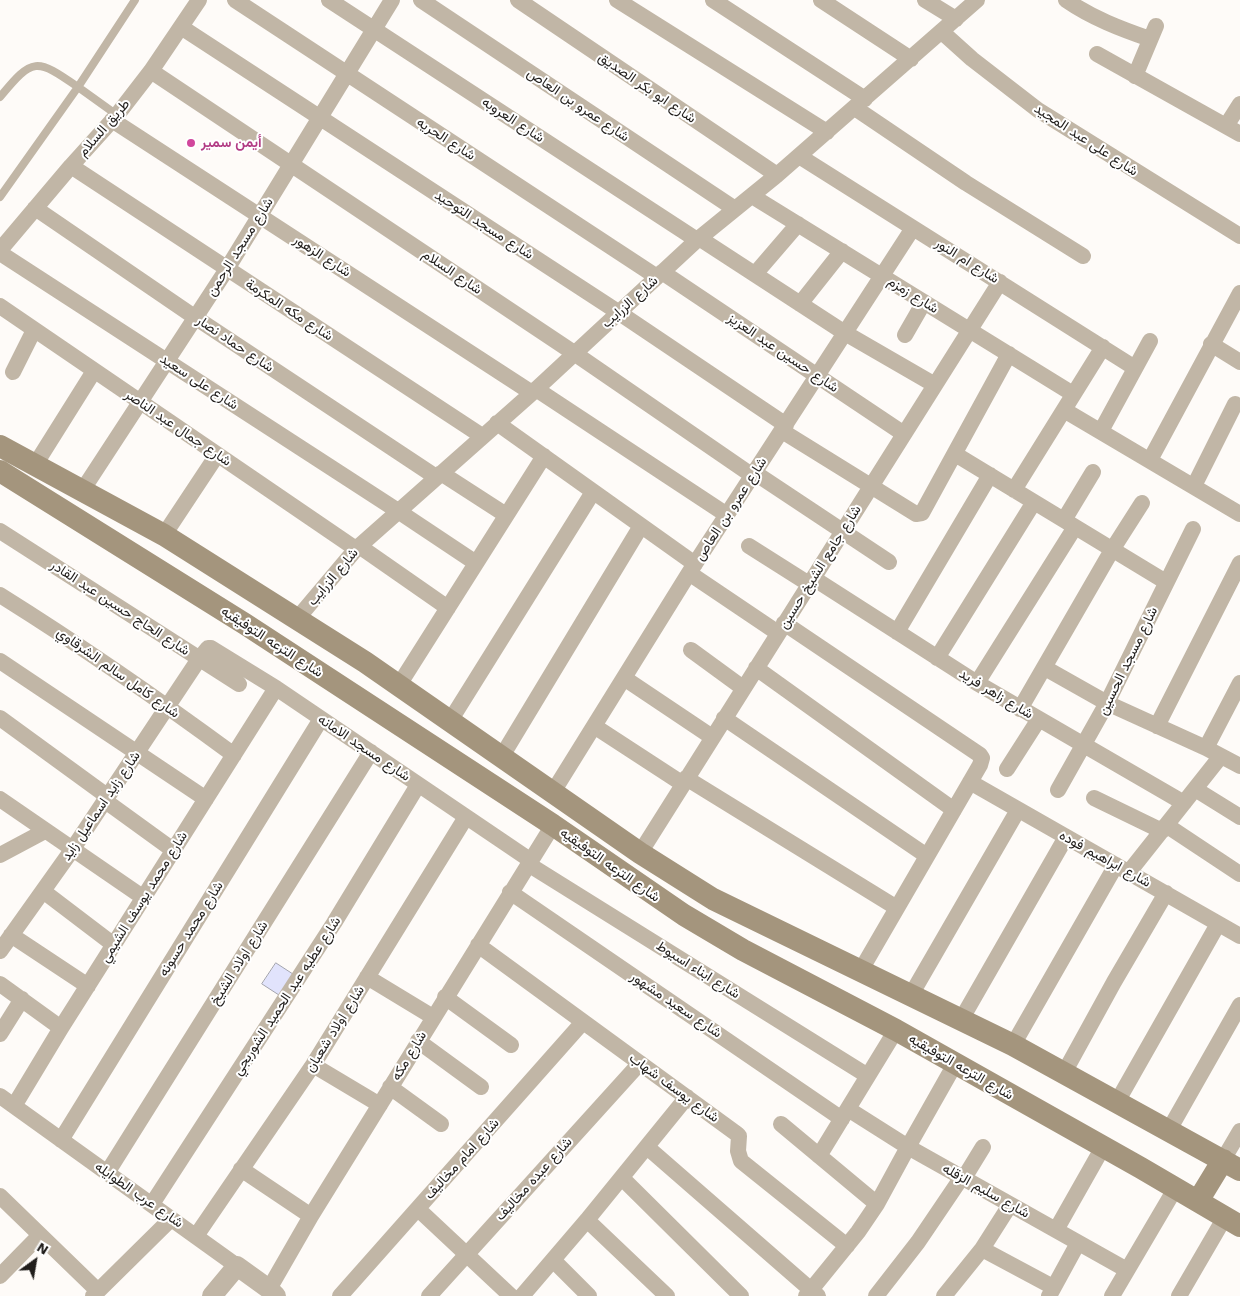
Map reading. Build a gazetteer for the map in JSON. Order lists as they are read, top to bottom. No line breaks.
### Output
{"streets":{"main road":["شارع الترعه التوفيقيه"],"street":["شارع ابو بكر الصديق","شارع عمرو بن العاص","شارع العروبه","طريق السلام","شارع الحريه","شارع على عبد المجيد","شارع مسجد التوحيد","شارع مسجد الرحمن","شارع الزهور","شارع ام النور","شارع السلام","شارع زمزم","شارع الزرايب","شارع مكه المكرمة","شارع حماد نصار","شارع حسين عبد العزيز","شارع على سعيد","شارع جمال عبد الناصر","شارع جامع الشيخ حسين","شارع الحاج حسين عبد القادر","شارع مسجد الحسين","شارع كامل سالم الشرقاوي","شارع زاهر فريد","شارع مسجد الامانه","شارع زايد اسماعيل زايد","شارع ابراهيم فوده","شارع محمد يوسف الشيمي","شارع محمد حسونه","شارع اولاد الشيخ","شارع ابناء اسيوط","شارع عطيه عبد الحميد الشوربجي","شارع سعيد مشهور","شارع اولاد شعبان","شارع مكه","شارع يوسف شهاب","شارع امام مخاليف","شارع عبده مخاليف","شارع سليم الزقله","شارع عرب الطوايله"]},"crossings":[["شارع ابو بكر الصديق","شارع الزرايب"],["شارع عمرو بن العاص","شارع العروبه"],["شارع عمرو بن العاص","شارع مسجد التوحيد"],["شارع عمرو بن العاص","شارع الزهور"],["شارع عمرو بن العاص","شارع ام النور"],["شارع عمرو بن العاص","شارع السلام"],["شارع عمرو بن العاص","شارع زمزم"],["شارع عمرو بن العاص","شارع الزرايب"],["شارع عمرو بن العاص","شارع حسين عبد العزيز"],["شارع عمرو بن العاص","شارع الترعه التوفيقيه"],["شارع العروبه","شارع مسجد الرحمن"],["شارع العروبه","شارع الزرايب"],["شارع العروبه","شارع جامع الشيخ حسين"],["طريق السلام","شارع مسجد التوحيد"],["طريق السلام","شارع الزهور"],["طريق السلام","شارع السلام"],["طريق السلام","شارع مكه المكرمة"],["طريق السلام","شارع حماد نصار"],["طريق السلام","شارع على سعيد"],["شارع الحريه","شارع مسجد الرحمن"],["شارع الحريه","شارع الزرايب"],["شارع الحريه","شارع حسين عبد العزيز"],["شارع على عبد المجيد","شارع الزرايب"],["شارع مسجد التوحيد","شارع مسجد الرحمن"],["شارع مسجد التوحيد","شارع الزرايب"],["شارع مسجد التوحيد","شارع جامع الشيخ حسين"],["شارع مسجد الرحمن","شارع الزهور"],["شارع مسجد الرحمن","شارع السلام"],["شارع مسجد الرحمن","شارع مكه المكرمة"],["شارع مسجد الرحمن","شارع حماد نصار"],["شارع مسجد الرحمن","شارع على سعيد"],["شارع مسجد الرحمن","شارع جمال عبد الناصر"],["شارع مسجد الرحمن","شارع الترعه التوفيقيه"],["شارع الزهور","شارع الزرايب"],["شارع ام النور","شارع الزرايب"],["شارع ام النور","شارع جامع الشيخ حسين"],["شارع السلام","شارع الزرايب"],["شارع زمزم","شارع الزرايب"],["شارع زمزم","شارع جامع الشيخ حسين"],["شارع الزرايب","شارع مكه المكرمة"],["شارع الزرايب","شارع حماد نصار"],["شارع الزرايب","شارع حسين عبد العزيز"],["شارع الزرايب","شارع على سعيد"],["شارع الزرايب","شارع جمال عبد الناصر"],["شارع الزرايب","شارع الترعه التوفيقيه"],["شارع حسين عبد العزيز","شارع جامع الشيخ حسين"],["شارع جامع الشيخ حسين","شارع الترعه التوفيقيه"],["شارع جامع الشيخ حسين","شارع زاهر فريد"],["شارع الحاج حسين عبد القادر","شارع مسجد الامانه"],["شارع الحاج حسين عبد القادر","شارع زايد اسماعيل زايد"],["شارع الترعه التوفيقيه","شارع مكه"],["شارع مسجد الحسين","شارع زاهر فريد"],["شارع كامل سالم الشرقاوي","شارع زايد اسماعيل زايد"],["شارع كامل سالم الشرقاوي","شارع محمد يوسف الشيمي"],["شارع مسجد الامانه","شارع زايد اسماعيل زايد"],["شارع مسجد الامانه","شارع محمد يوسف الشيمي"],["شارع مسجد الامانه","شارع محمد حسونه"],["شارع مسجد الامانه","شارع اولاد الشيخ"],["شارع مسجد الامانه","شارع ابناء اسيوط"],["شارع مسجد الامانه","شارع عطيه عبد الحميد الشوربجي"],["شارع مسجد الامانه","شارع اولاد شعبان"],["شارع مسجد الامانه","شارع مكه"],["شارع محمد يوسف الشيمي","شارع عرب الطوايله"],["شارع محمد حسونه","شارع عرب الطوايله"],["شارع اولاد الشيخ","شارع عرب الطوايله"],["شارع ابناء اسيوط","شارع مكه"],["شارع عطيه عبد الحميد الشوربجي","شارع عرب الطوايله"],["شارع سعيد مشهور","شارع مكه"],["شارع سعيد مشهور","شارع سليم الزقله"],["شارع اولاد شعبان","شارع عرب الطوايله"],["شارع مكه","شارع يوسف شهاب"],["شارع مكه","شارع عرب الطوايله"],["شارع يوسف شهاب","شارع امام مخاليف"],["شارع يوسف شهاب","شارع عبده مخاليف"]],"places":["أيمن سمير"],"north":"top right"}
